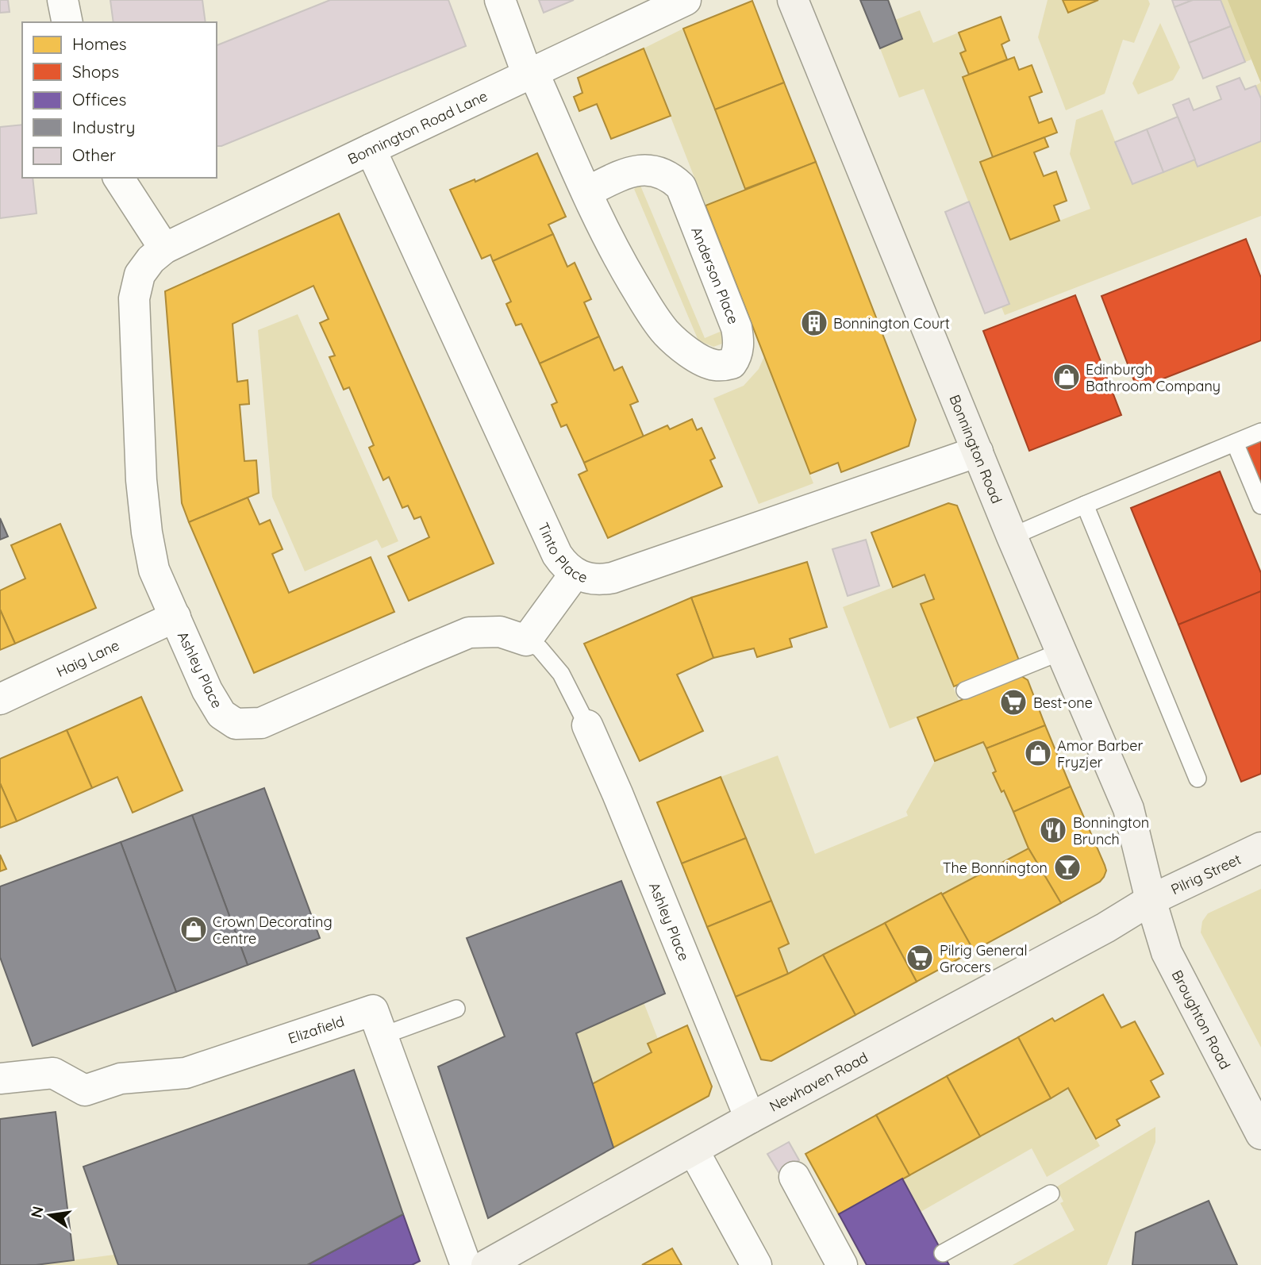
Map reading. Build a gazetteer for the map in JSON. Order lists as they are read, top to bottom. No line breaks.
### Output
{"streets":{"main road":["Bonnington Road","Pilrig Street","Broughton Road","Newhaven Road"],"street":["Bonnington Road Lane","Anderson Place","Tinto Place","Haig Lane","Ashley Place","Elizafield"]},"crossings":[["Bonnington Road Lane","Anderson Place"],["Bonnington Road Lane","Tinto Place"],["Bonnington Road Lane","Ashley Place"],["Bonnington Road","Tinto Place"],["Bonnington Road","Pilrig Street"],["Bonnington Road","Broughton Road"],["Bonnington Road","Newhaven Road"],["Haig Lane","Ashley Place"],["Ashley Place","Newhaven Road"],["Pilrig Street","Broughton Road"],["Pilrig Street","Newhaven Road"],["Broughton Road","Newhaven Road"]],"places":{"building":["Bonnington Court"],"shop":["Edinburgh Bathroom Company","Amor Barber Fryzjer","Crown Decorating Centre"],"supermarket":["Best-one","Pilrig General Grocers"],"restaurant":["Bonnington Brunch"],"bar":["The Bonnington"]},"legend":["Homes","Shops","Offices","Industry","Other"],"north":"left"}
